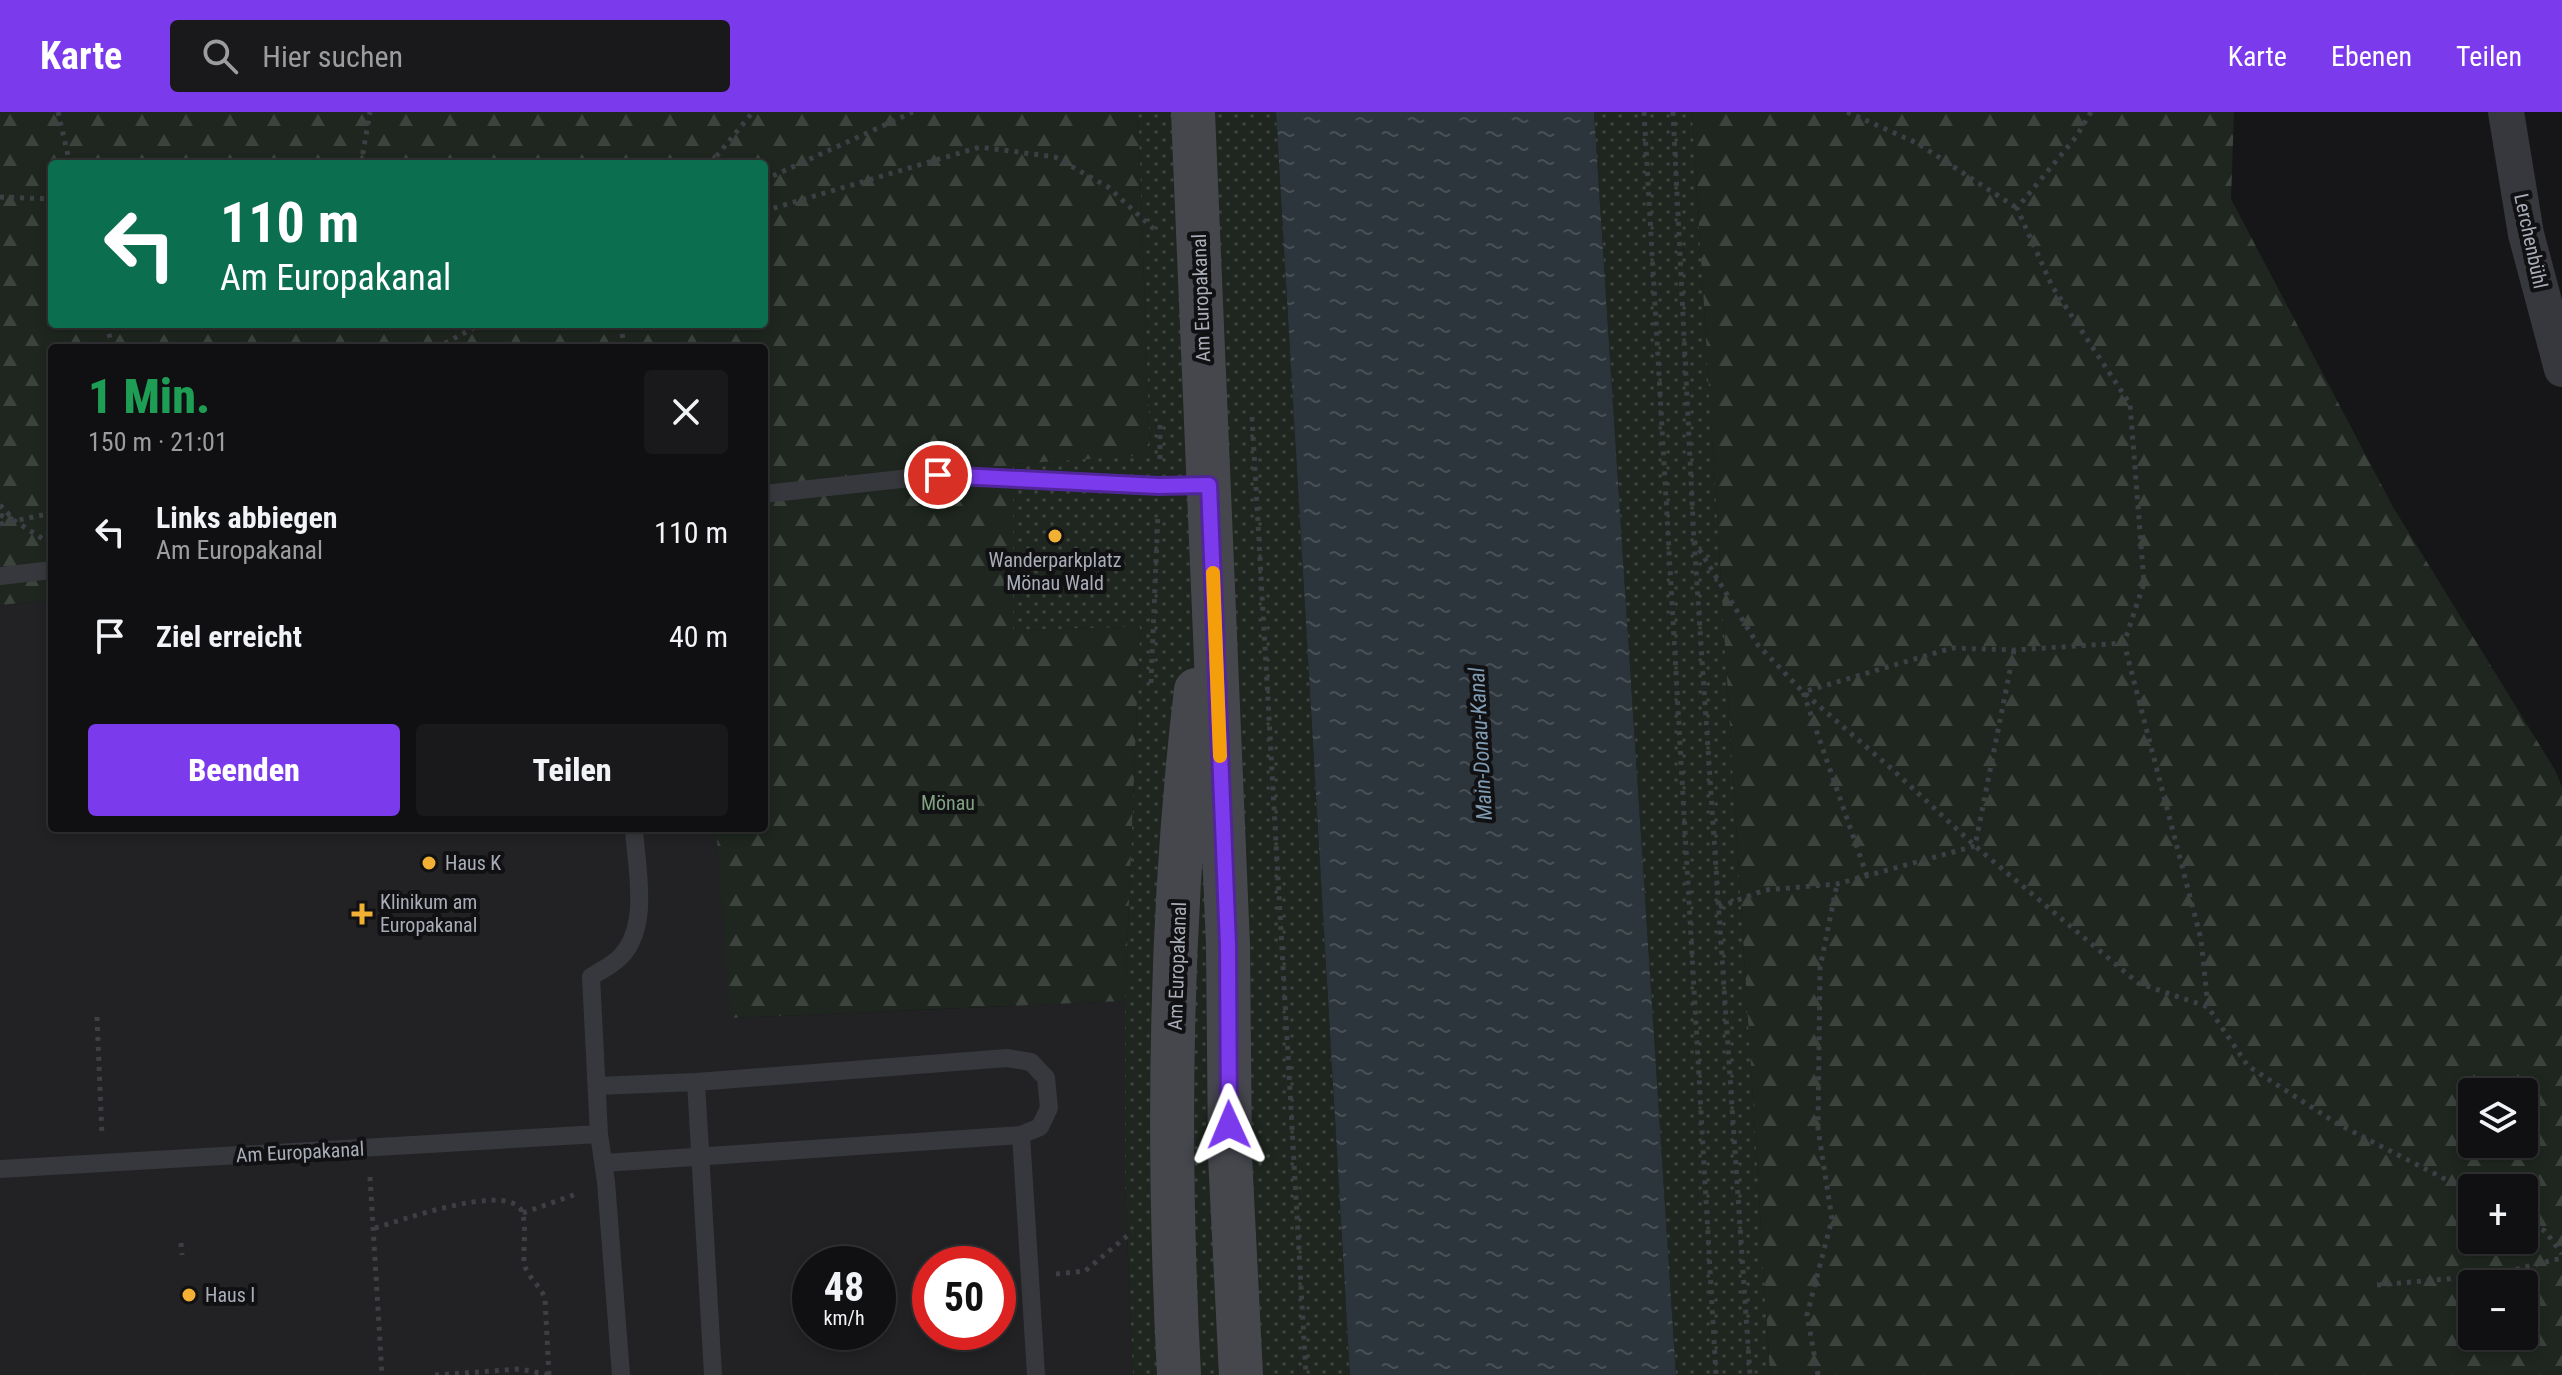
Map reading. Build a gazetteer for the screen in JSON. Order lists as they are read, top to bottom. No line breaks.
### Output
{"streets":{"main road":["Am Europakanal"],"street":["Lerchenbühl"]},"water":["Main-Donau-Kanal"],"parks":["Mönau"],"places":{"other":["Wanderparkplatz Mönau Wald","Haus K","Haus I"],"health":["Klinikum am Europakanal"]},"page":{"header":"Karte","search":"Hier suchen","nav":["Karte","Ebenen","Teilen"],"turn":["110 m","Am Europakanal"],"heading":["1 Min.","150 m · 21:01"],"list":[{"name":"Links abbiegen","note":"Am Europakanal","value":"110 m"},{"name":"Ziel erreicht","value":"40 m"}],"buttons":["Beenden","Teilen"],"map_buttons":["+","−"],"speed":"48 km/h","limit":"50"}}
